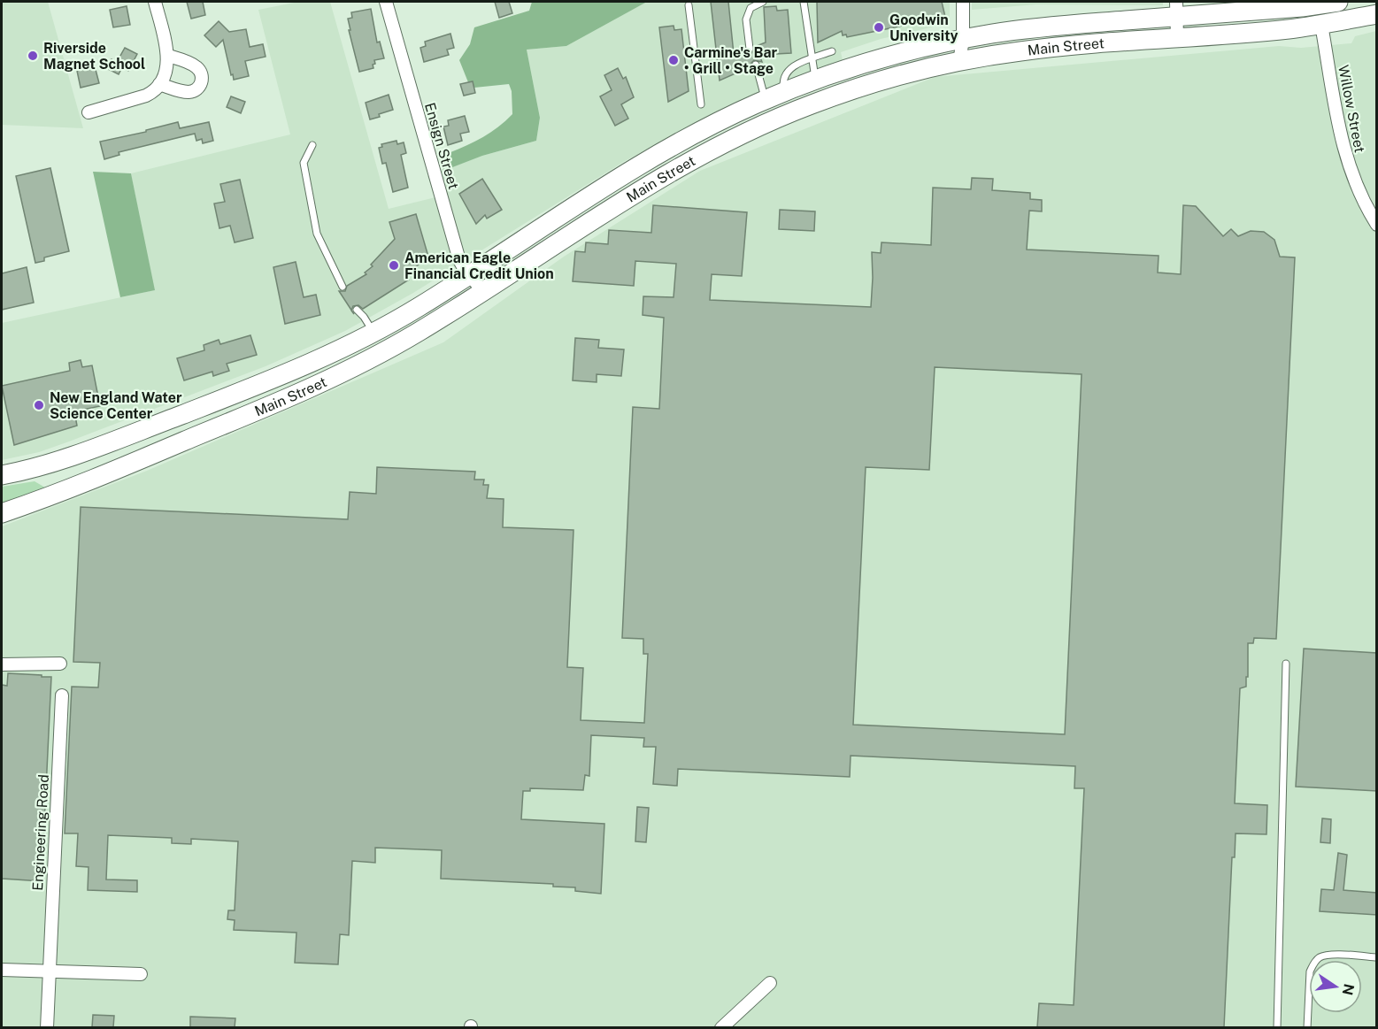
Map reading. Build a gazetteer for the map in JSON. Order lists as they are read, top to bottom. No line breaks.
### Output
{"streets":{"main road":["Main Street"],"street":["Willow Street","Ensign Street","Engineering Road"]},"crossings":[["Main Street","Willow Street"],["Main Street","Ensign Street"]],"places":["Goodwin University","Riverside Magnet School","Carmine's Bar • Grill • Stage","American Eagle Financial Credit Union","New England Water Science Center"],"north":"right"}
